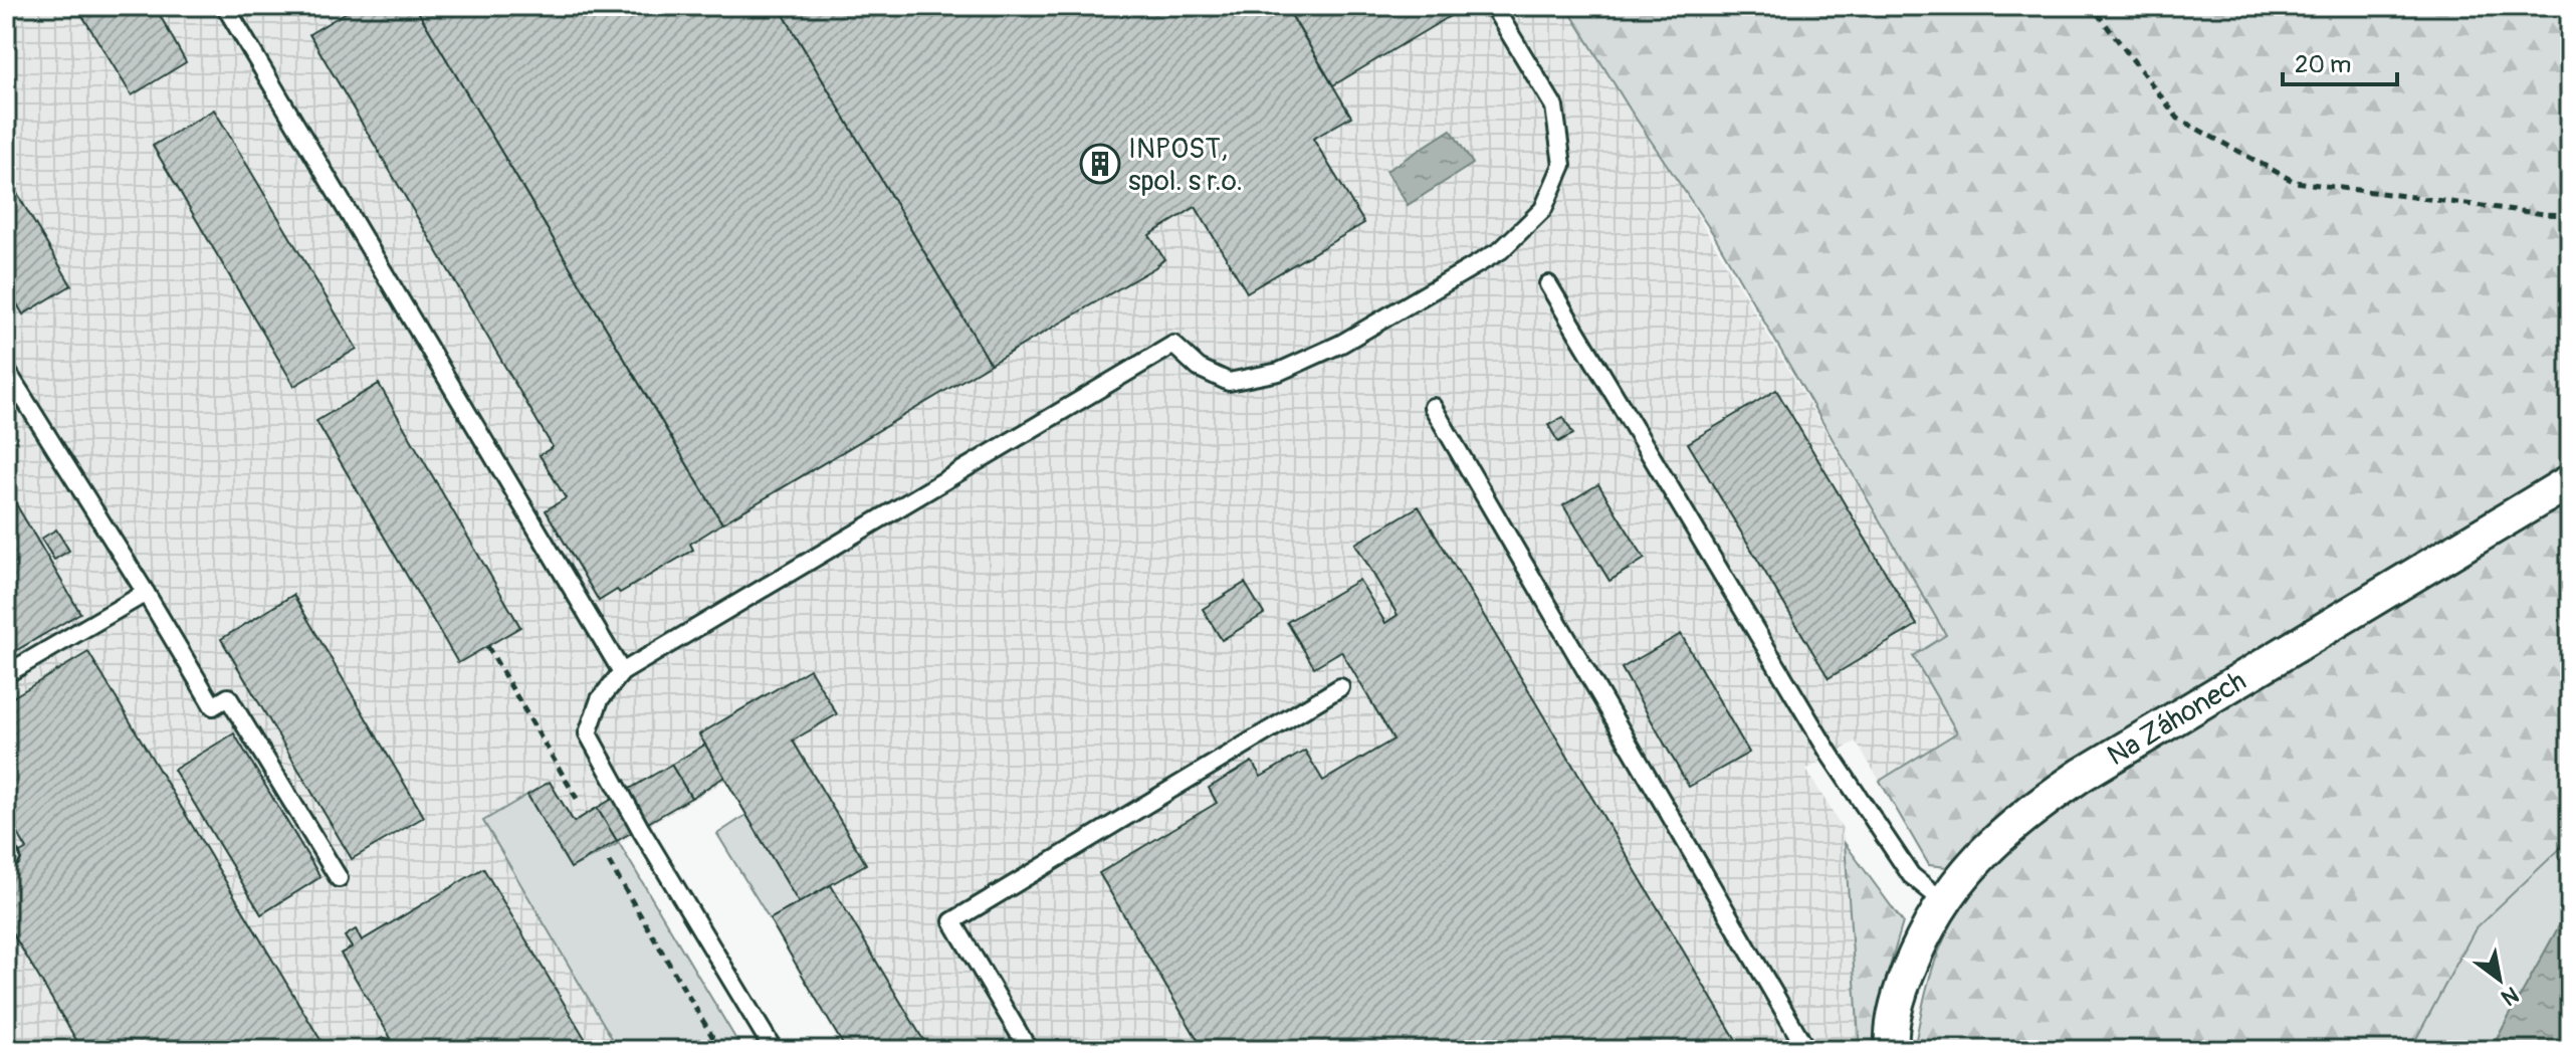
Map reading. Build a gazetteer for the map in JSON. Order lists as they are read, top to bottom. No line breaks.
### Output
{"streets":{"street":["Na Záhonech"]},"places":{"building":["INPOST, spol. s r.o."]},"scale_bar":"20 m","north":"bottom right"}
